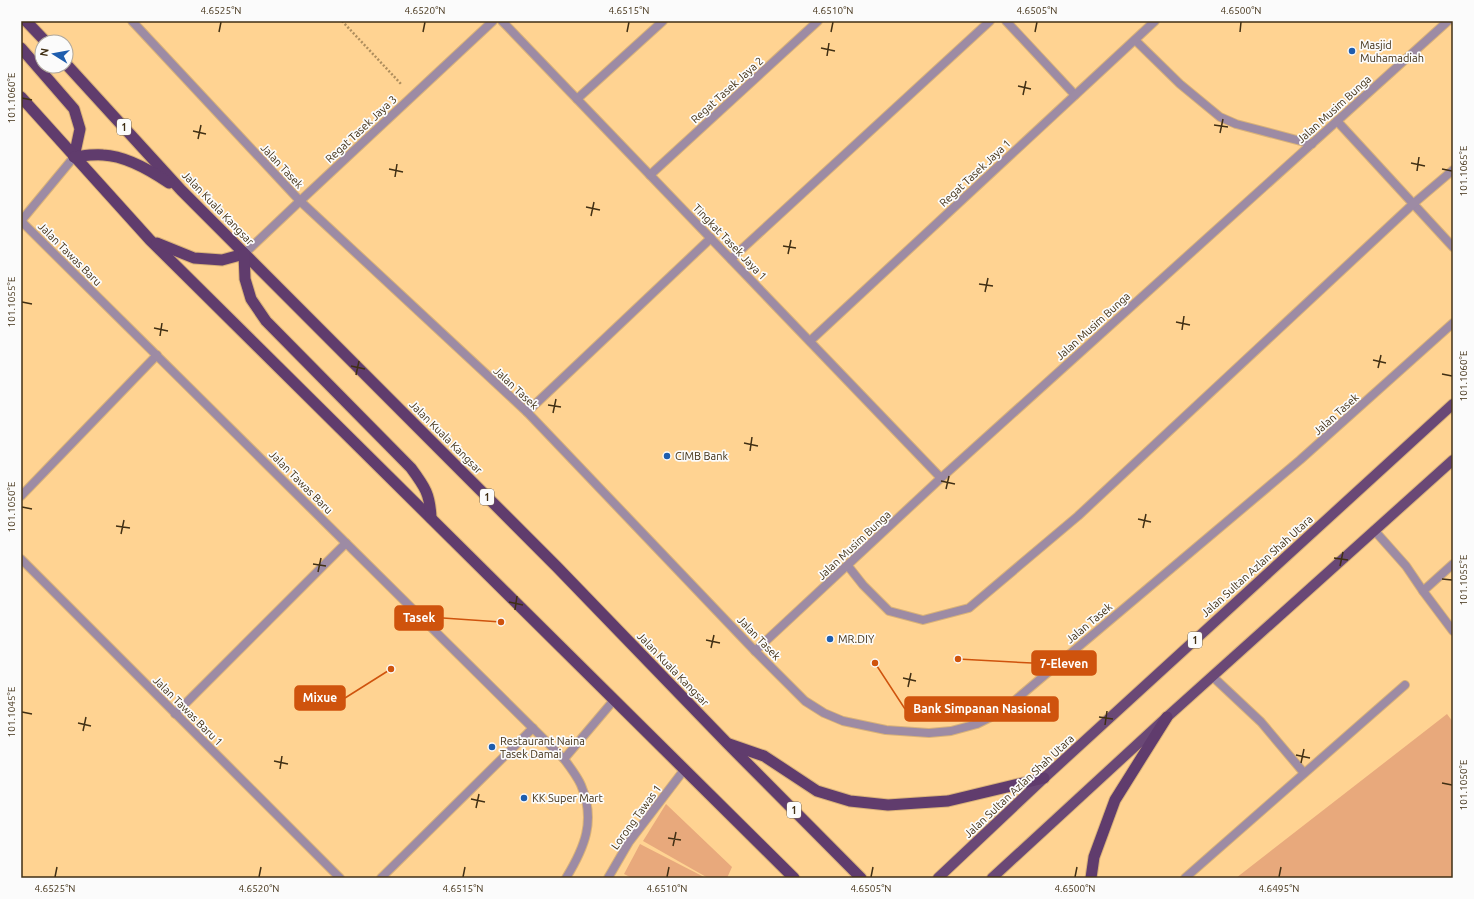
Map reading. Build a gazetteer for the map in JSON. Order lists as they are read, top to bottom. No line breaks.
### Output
{"streets":{"highway":["1","Jalan Kuala Kangsar"],"main road":["Jalan Sultan Azlan Shah Utara"],"street":["Regat Tasek Jaya 2","Jalan Musim Bunga","Regat Tasek Jaya 3","Jalan Tasek","Regat Tasek Jaya 1","Tingkat Tasek Jaya 1","Jalan Tawas Baru","Jalan Tawas Baru 1","Lorong Tawas 1"]},"crossings":[["Regat Tasek Jaya 2","Tingkat Tasek Jaya 1"],["Jalan Musim Bunga","Jalan Tasek"],["Jalan Musim Bunga","Tingkat Tasek Jaya 1"],["Regat Tasek Jaya 3","Jalan Tasek"],["Regat Tasek Jaya 3","Jalan Kuala Kangsar"],["Regat Tasek Jaya 1","Tingkat Tasek Jaya 1"]],"places":["Masjid Muhamadiah","CIMB Bank","Tasek","MR.DIY","7-Eleven","Bank Simpanan Nasional","Mixue","Restaurant Naina Tasek Damai","KK Super Mart"],"north":"left","coordinates":["4.6525°N","4.6520°N","4.6515°N","4.6510°N","4.6505°N","4.6500°N","101.1060°E","101.1065°E","101.1055°E","101.1050°E","101.1045°E","4.6495°N"]}
